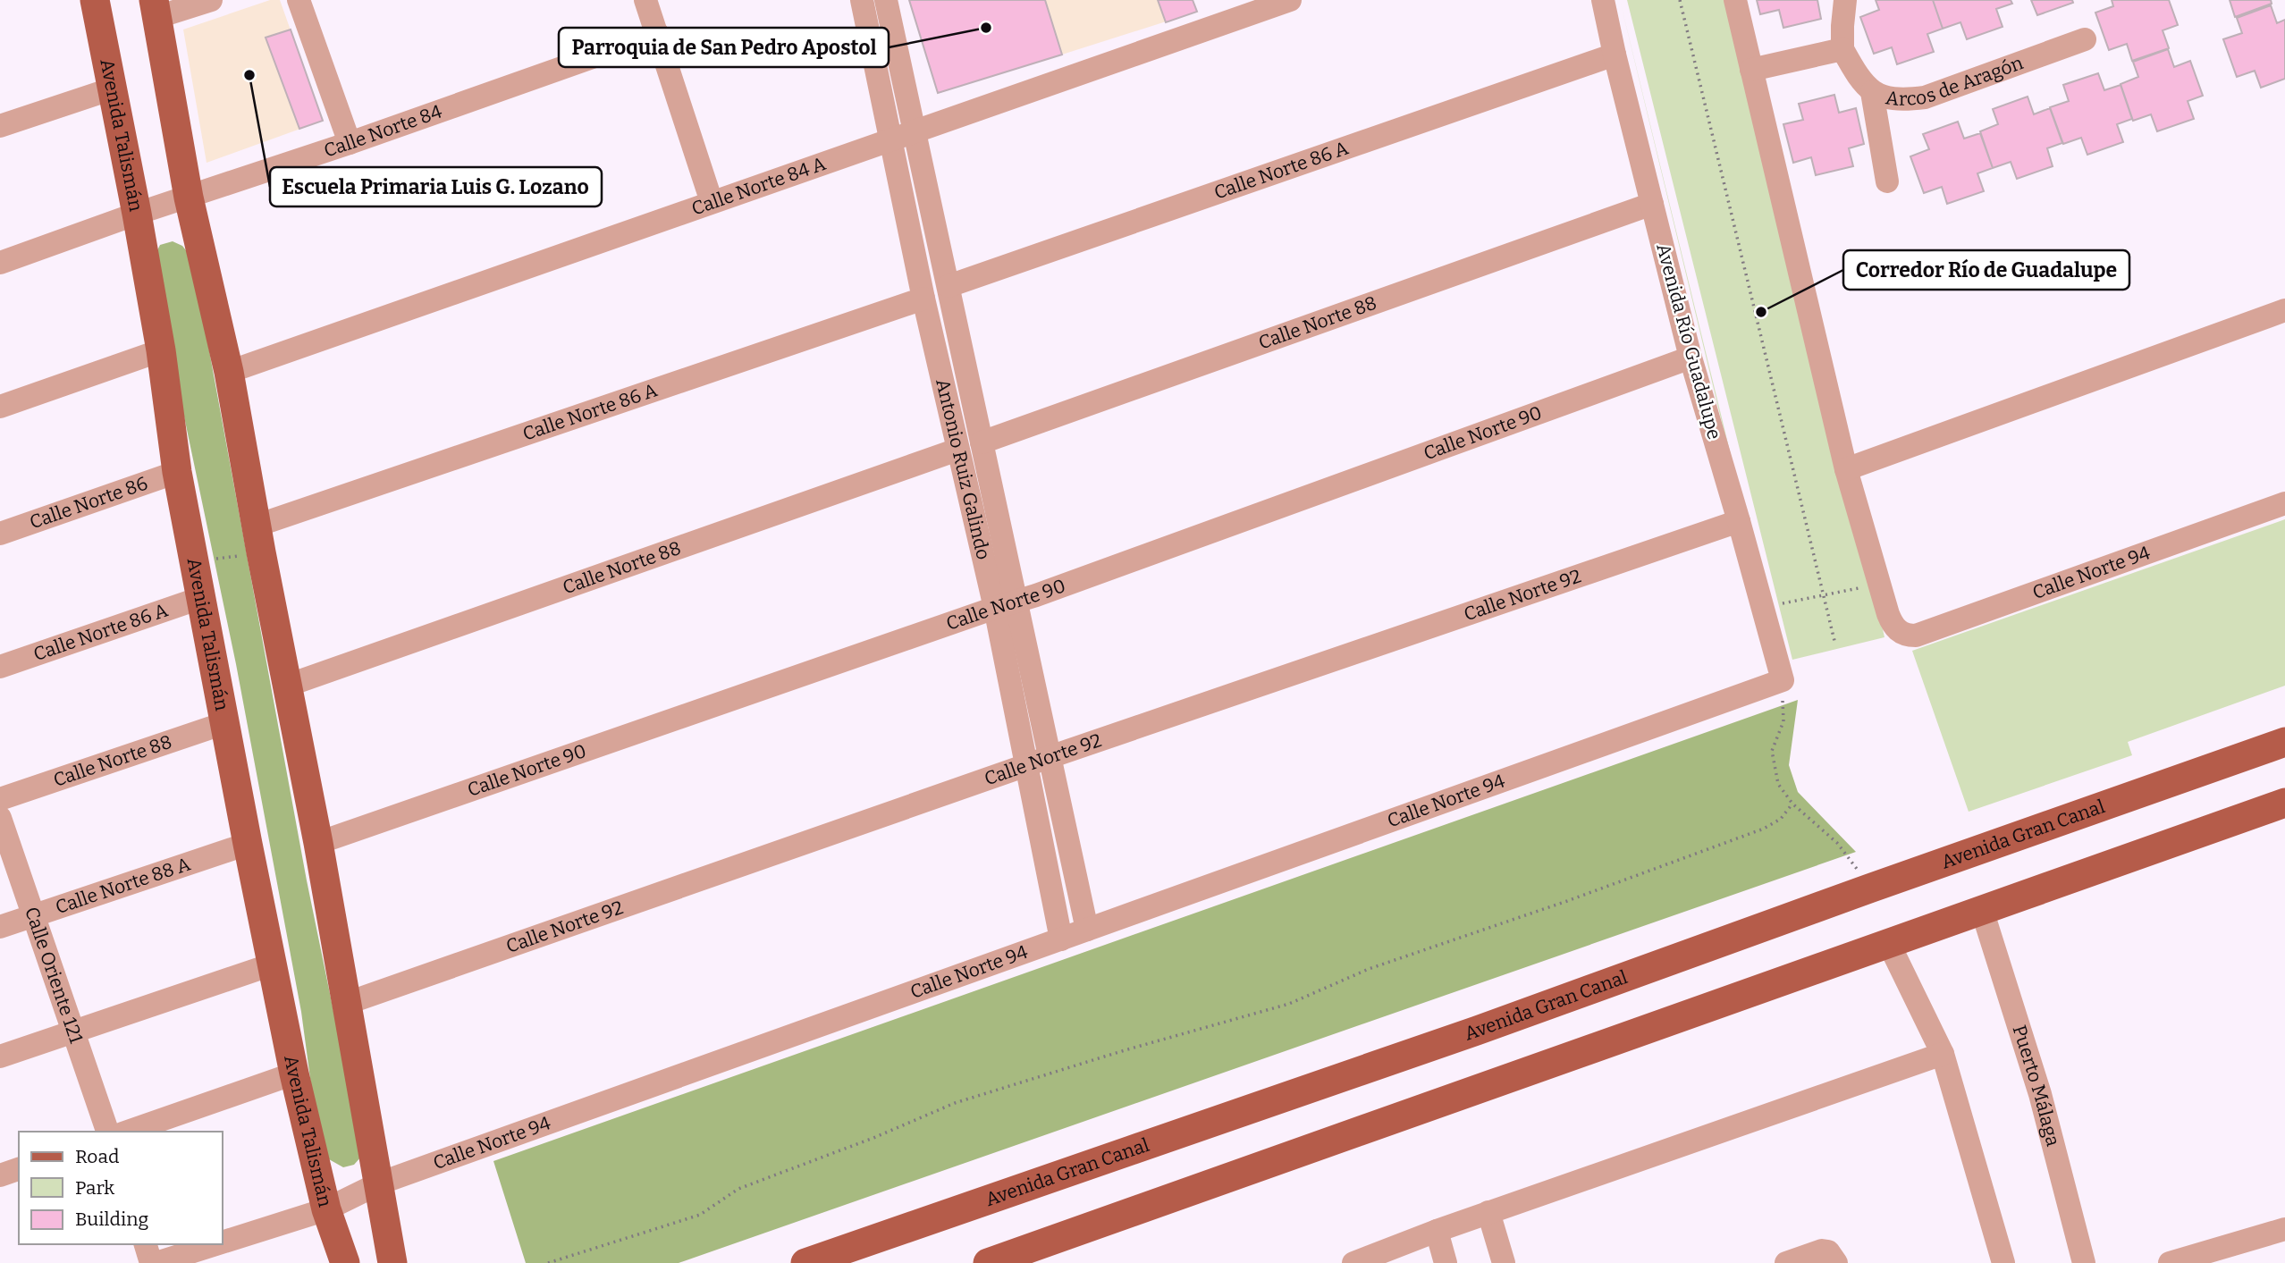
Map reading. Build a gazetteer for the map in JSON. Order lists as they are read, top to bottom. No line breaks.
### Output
{"streets":{"main road":["Avenida Talismán","Avenida Gran Canal"],"street":["Arcos de Aragón","Calle Norte 84","Calle Norte 86 A","Calle Norte 84 A","Calle Norte 88","Avenida Río Guadalupe","Calle Norte 90","Antonio Ruiz Galindo","Calle Norte 86","Calle Norte 94","Calle Norte 92","Calle Norte 88 A","Calle Oriente 121","Puerto Málaga"]},"crossings":[["Calle Norte 84","Avenida Talismán"],["Avenida Talismán","Calle Norte 86 A"],["Avenida Talismán","Calle Norte 88"],["Avenida Talismán","Calle Norte 86"],["Avenida Talismán","Calle Norte 94"],["Avenida Talismán","Calle Norte 88 A"],["Calle Norte 86 A","Avenida Río Guadalupe"],["Calle Norte 86 A","Antonio Ruiz Galindo"],["Calle Norte 84 A","Antonio Ruiz Galindo"],["Calle Norte 88","Avenida Río Guadalupe"],["Calle Norte 88","Antonio Ruiz Galindo"],["Avenida Río Guadalupe","Calle Norte 90"],["Avenida Río Guadalupe","Calle Norte 94"],["Avenida Río Guadalupe","Calle Norte 92"],["Calle Norte 90","Antonio Ruiz Galindo"],["Antonio Ruiz Galindo","Calle Norte 94"],["Antonio Ruiz Galindo","Calle Norte 92"],["Calle Norte 88 A","Calle Oriente 121"]],"places":["Parroquia de San Pedro Apostol","Escuela Primaria Luis G. Lozano","Corredor Río de Guadalupe"],"legend":["Road","Park","Building"]}
